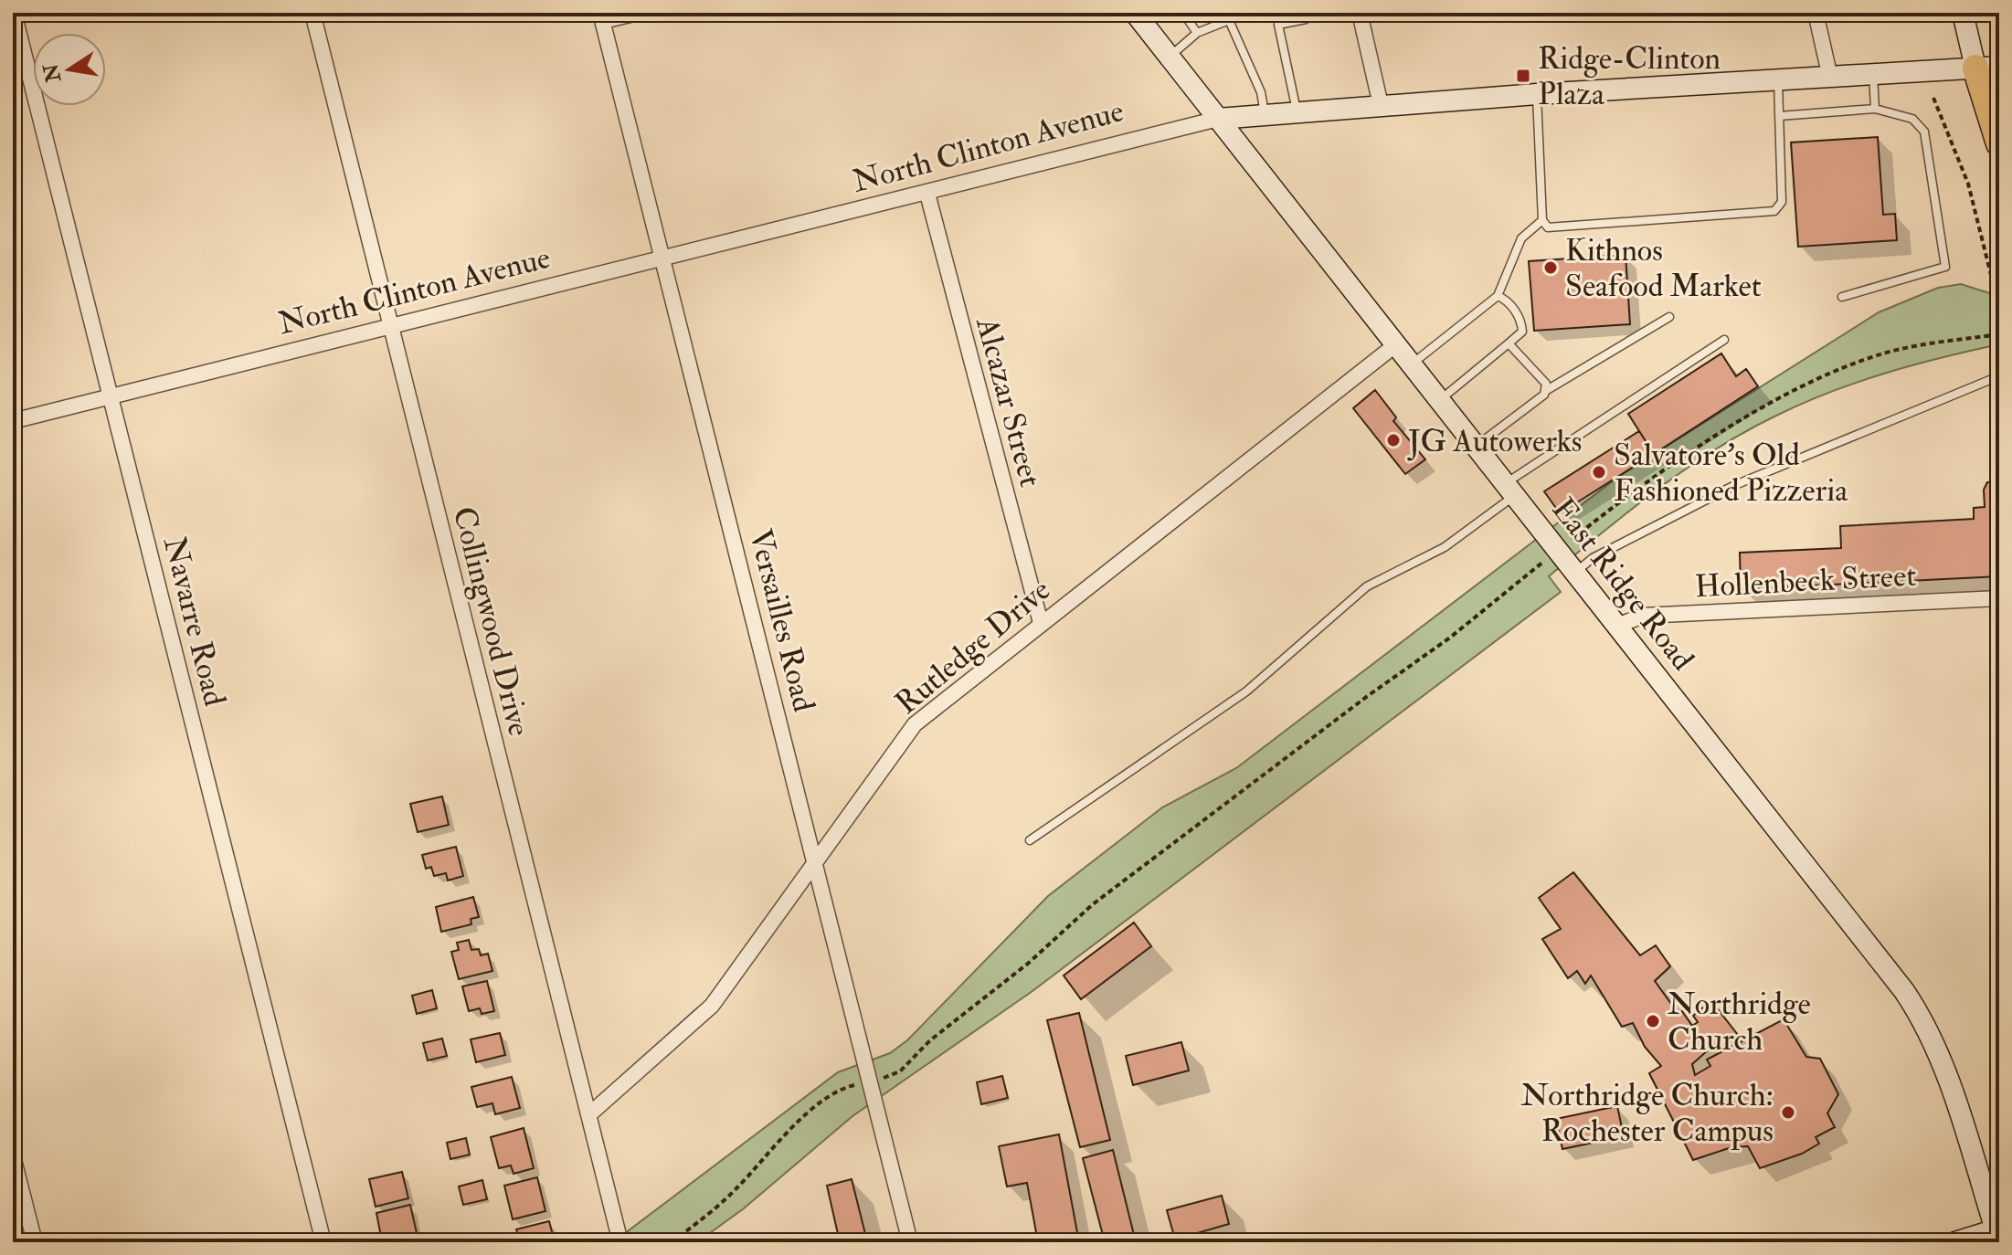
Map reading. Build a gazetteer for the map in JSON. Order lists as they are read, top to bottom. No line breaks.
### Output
{"streets":{"main road":["North Clinton Avenue","East Ridge Road"],"street":["Alcazar Street","Hollenbeck Street","Versailles Road","Navarre Road","Collingwood Drive","Rutledge Drive"]},"crossings":[["North Clinton Avenue","Alcazar Street"],["North Clinton Avenue","East Ridge Road"],["North Clinton Avenue","Versailles Road"],["North Clinton Avenue","Navarre Road"],["North Clinton Avenue","Collingwood Drive"],["Alcazar Street","Rutledge Drive"],["Hollenbeck Street","East Ridge Road"],["East Ridge Road","Rutledge Drive"],["Versailles Road","Rutledge Drive"],["Collingwood Drive","Rutledge Drive"]],"places":{"transit":["Ridge-Clinton Plaza"],"other":["Kithnos Seafood Market","JG Autowerks","Salvatore's Old Fashioned Pizzeria","Northridge Church","Northridge Church: Rochester Campus"]},"north":"left"}
